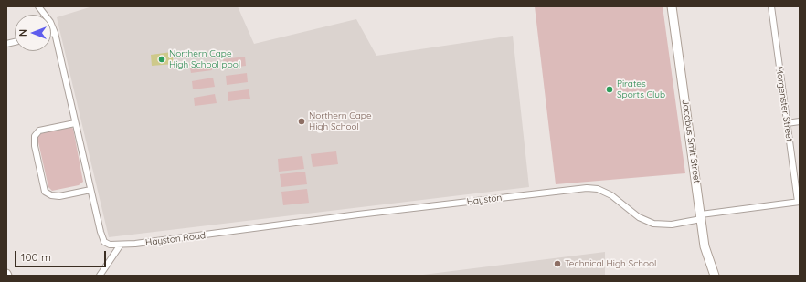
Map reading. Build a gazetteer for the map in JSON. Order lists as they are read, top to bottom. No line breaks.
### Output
{"streets":{"street":["Morgenster Street","Jacobus Smit Street","Hayston","Hayston Road"]},"crossings":[["Morgenster Street","Hayston"],["Jacobus Smit Street","Hayston"],["Hayston","Hayston Road"]],"places":["Northern Cape High School pool","Pirates Sports Club","Northern Cape High School","Technical High School"],"scale_bar":"100 m","north":"left"}
